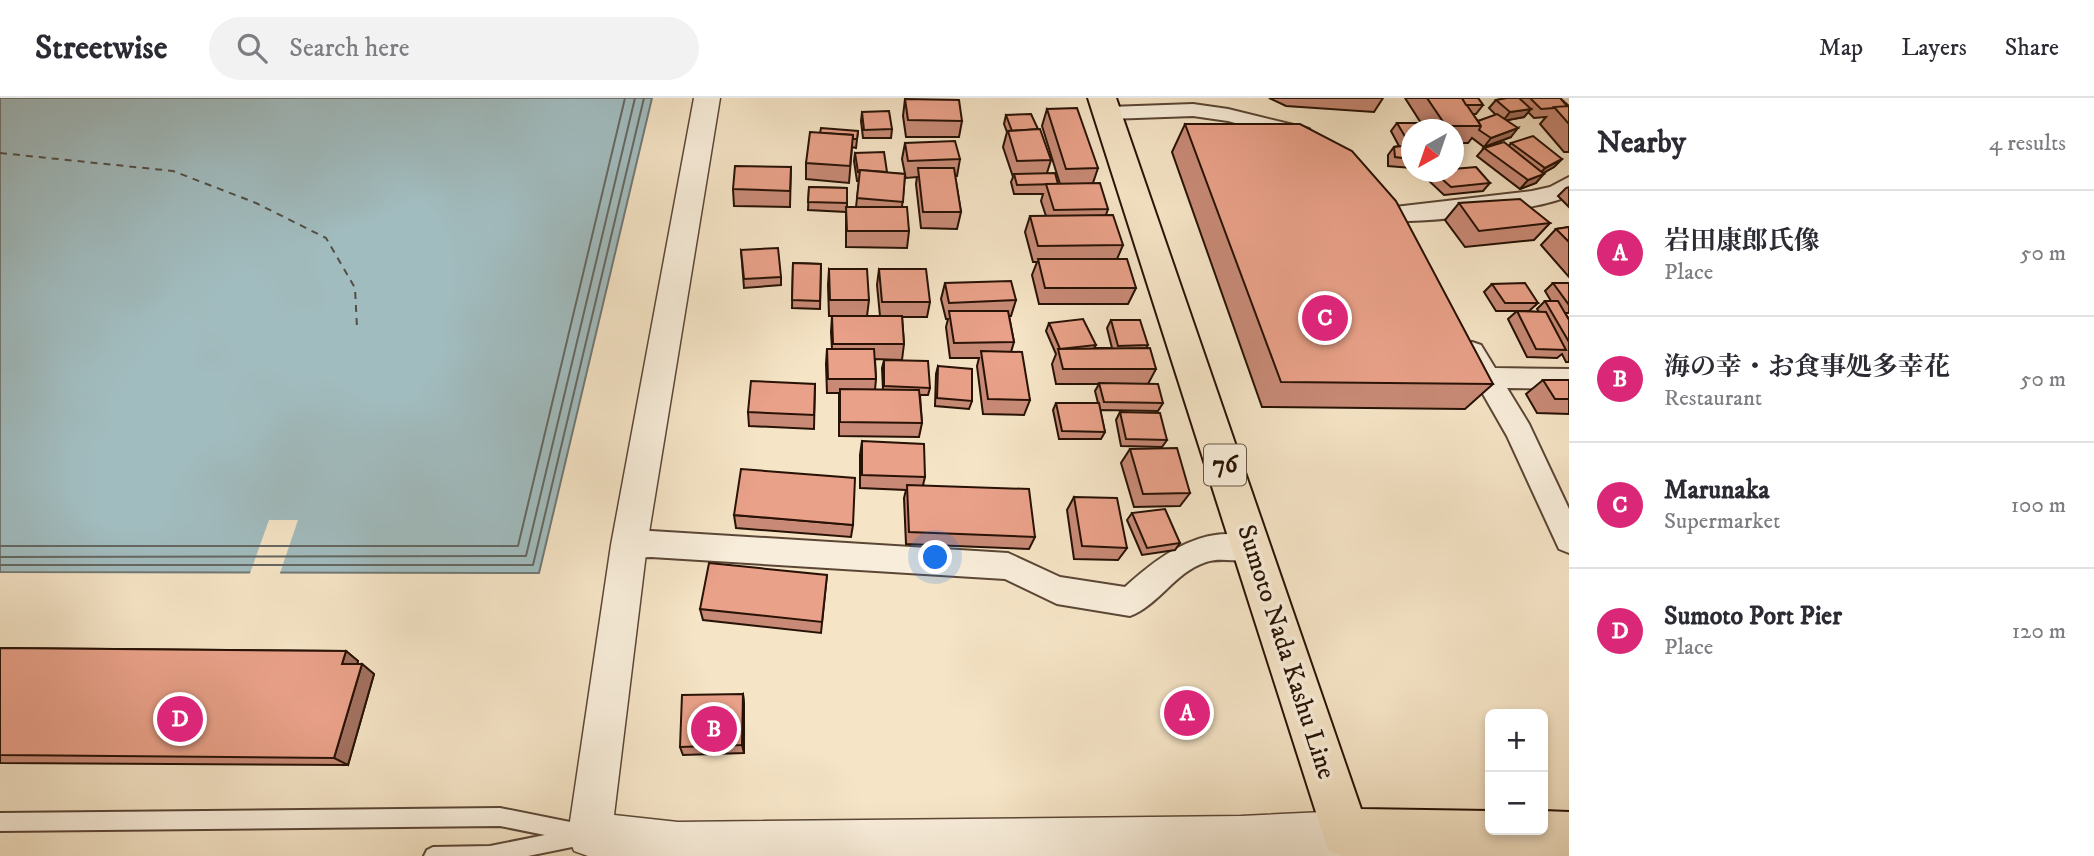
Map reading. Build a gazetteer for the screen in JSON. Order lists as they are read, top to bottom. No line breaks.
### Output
{"streets":{"main road":["76","Sumoto Nada Kashu Line"]},"north":"bottom left","page":{"header":"Streetwise","search":"Search here","nav":["Map","Layers","Share"],"heading":["Nearby","4 results"],"list":[{"mark":"A","name":"岩田康郎氏像","note":"Place","value":"50 m"},{"mark":"B","name":"海の幸・お食事処多幸花","note":"Restaurant","value":"50 m"},{"mark":"C","name":"Marunaka","note":"Supermarket","value":"100 m"},{"mark":"D","name":"Sumoto Port Pier","note":"Place","value":"120 m"}],"pins":["C","A","D","B"],"map_buttons":["+","−"]}}
